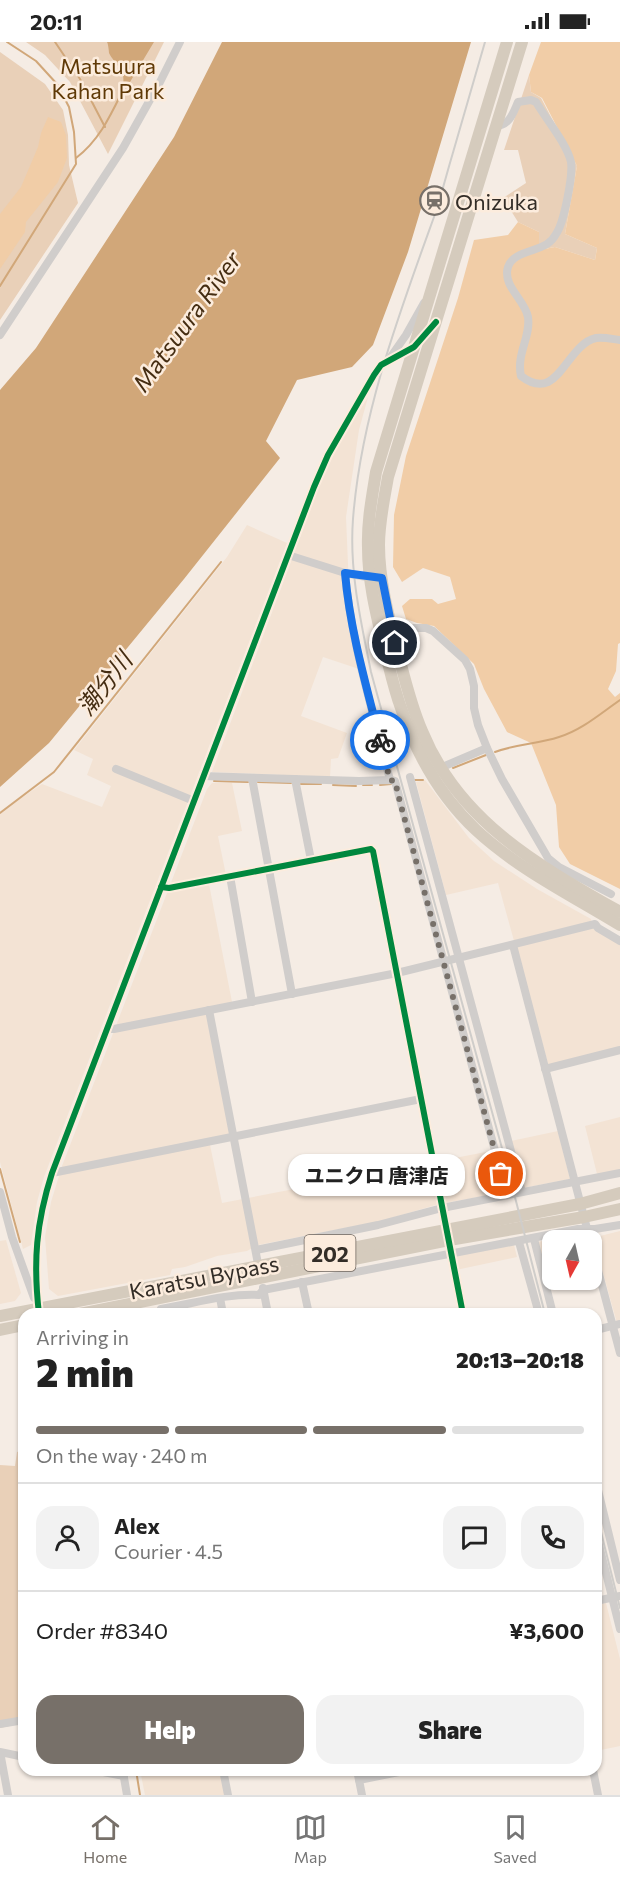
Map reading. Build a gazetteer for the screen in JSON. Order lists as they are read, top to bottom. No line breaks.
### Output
{"streets":{"highway":["202","Karatsu Bypass"]},"water":["Matsuura River","潮分川"],"parks":["Matsuura Kahan Park"],"places":{"station":["Onizuka"],"other":["ユニクロ 唐津店"]},"north":"bottom","page":{"status":"20:11","bubble":"ユニクロ 唐津店","heading":["2 min","Arriving in","20:13–20:18"],"panel":["Alex","Courier · 4.5","Order #8340","¥3,600"],"bar":"On the way · 240 m","buttons":["Help","Share"],"tabs":["Home","Map","Saved"]}}
